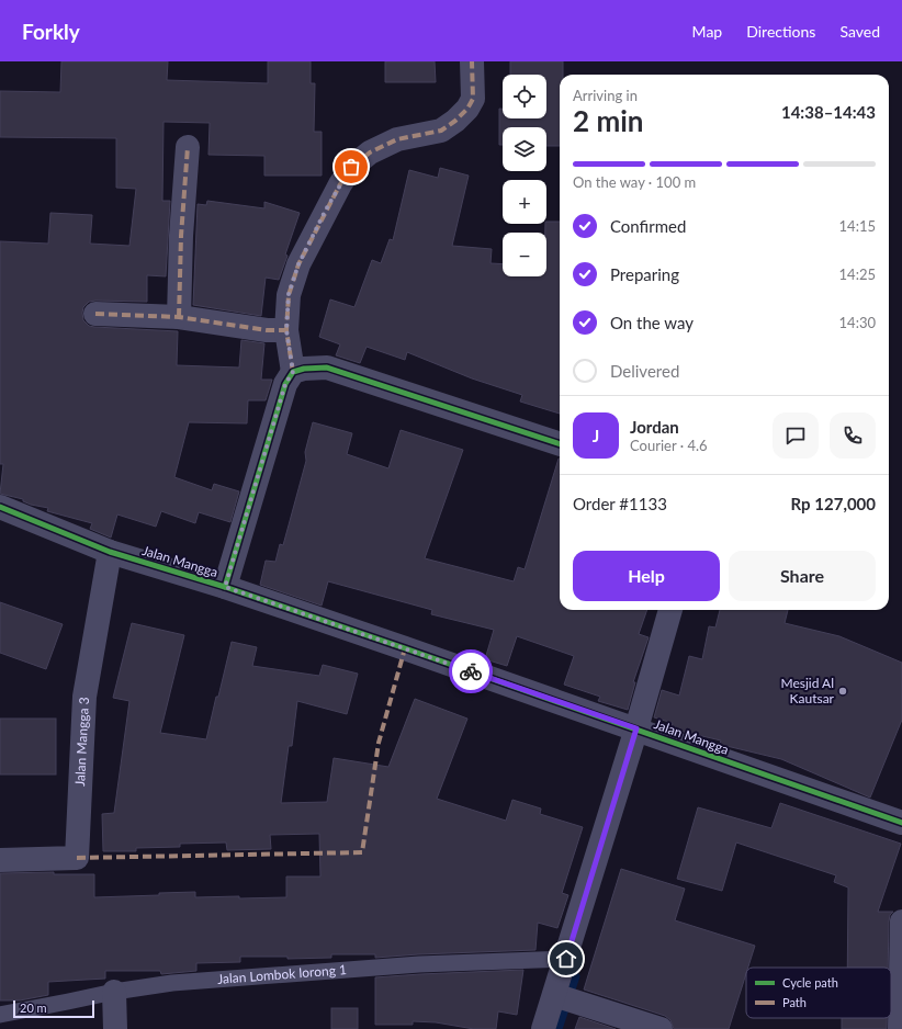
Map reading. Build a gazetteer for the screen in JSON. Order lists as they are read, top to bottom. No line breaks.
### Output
{"streets":{"street":["Jalan Mangga","Jalan Mangga 3"],"lane":["Jalan Lombok lorong 1"]},"crossings":[["Jalan Mangga","Jalan Mangga 3"]],"places":["Mesjid Al Kautsar"],"legend":["Cycle path","Path"],"scale_bar":"20 m","page":{"header":"Forkly","nav":["Map","Directions","Saved"],"map_buttons":["+","−"],"heading":["2 min","Arriving in","14:38–14:43"],"panel":["Jordan","Courier · 4.6","Order #1133","Rp 127,000"],"bar":"On the way · 100 m","list":[["Confirmed","14:15"],["Preparing","14:25"],["On the way","14:30"],"Delivered"],"round":"J","buttons":["Help","Share"],"scale":"20 m"}}
